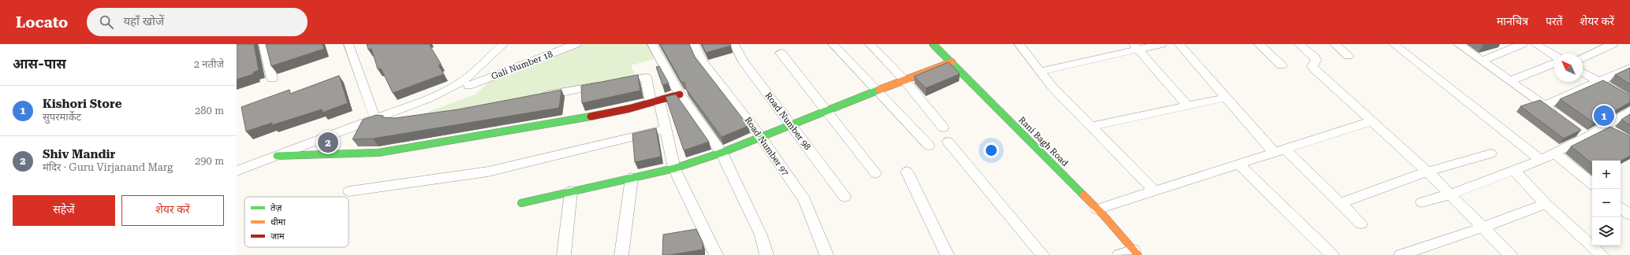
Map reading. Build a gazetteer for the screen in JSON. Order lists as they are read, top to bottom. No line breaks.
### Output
{"streets":{"street":["Gali Number 18","Road Number 98","Rani Bagh Road","Road Number 97"]},"legend":["तेज़","धीमा","जाम"],"north":"top left","page":{"header":"Locato","search":"यहाँ खोजें","nav":["मानचित्र","परतें","शेयर करें"],"heading":["आस-पास","2 नतीजे"],"list":[{"mark":"1","name":"Kishori Store","note":"सुपरमार्केट","value":"280 m"},{"mark":"2","name":"Shiv Mandir","note":"मंदिर · Guru Virjanand Marg","value":"290 m"}],"pins":["1","2"],"map_buttons":["+","−"],"buttons":["सहेजें","शेयर करें"]}}
